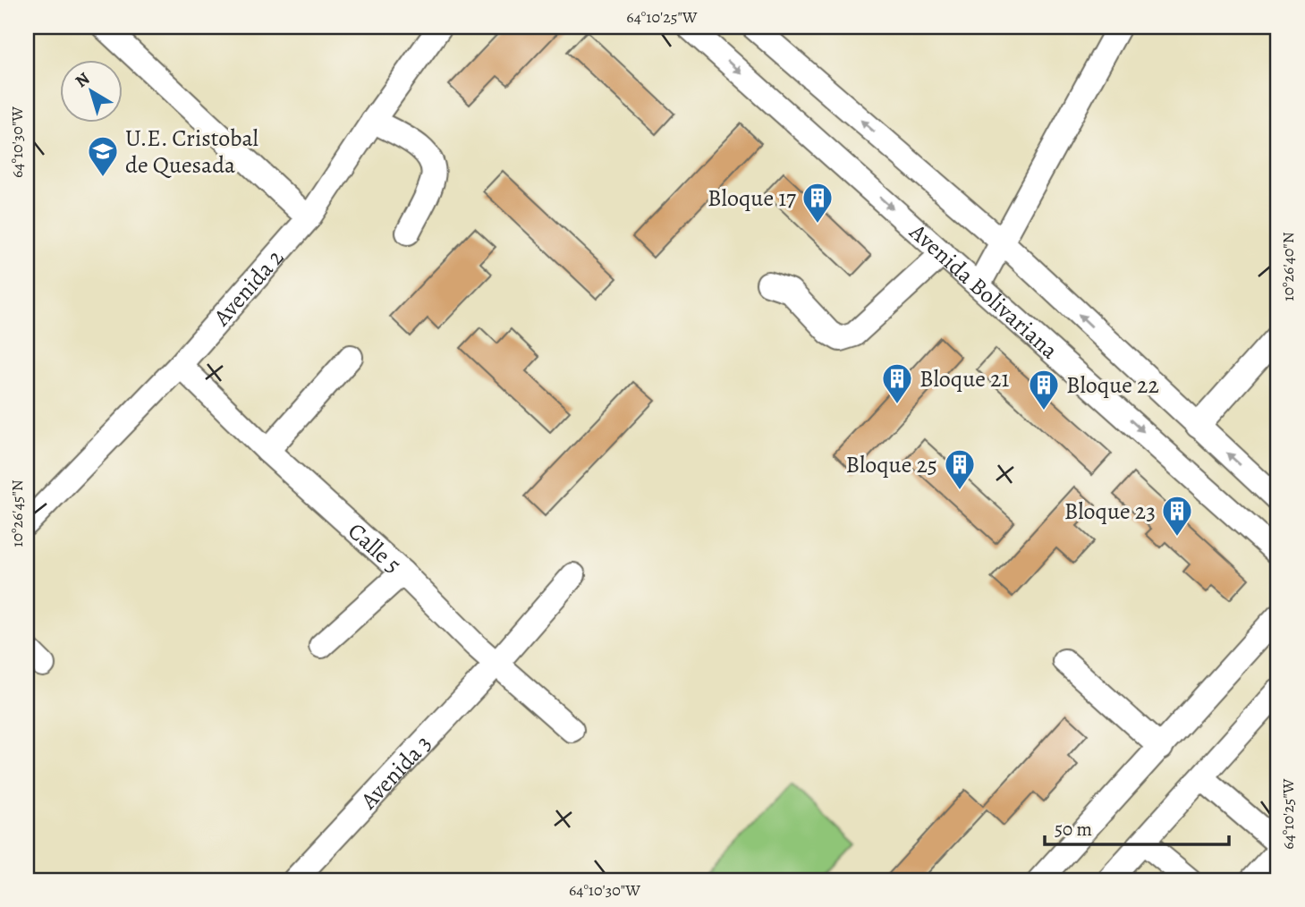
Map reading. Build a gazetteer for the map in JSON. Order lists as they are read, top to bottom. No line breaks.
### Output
{"streets":{"street":["Avenida 2","Avenida Bolivariana","Calle 5","Avenida 3"]},"crossings":[["Avenida 2","Calle 5"],["Calle 5","Avenida 3"]],"places":{"school or university":["U.E. Cristobal de Quesada"],"building":["Bloque 17","Bloque 21","Bloque 22","Bloque 25","Bloque 23"]},"scale_bar":"50 m","north":"top left","coordinates":["64°10'25\"W","64°10'30\"W","10°26'40\"N","10°26'45\"N"]}
